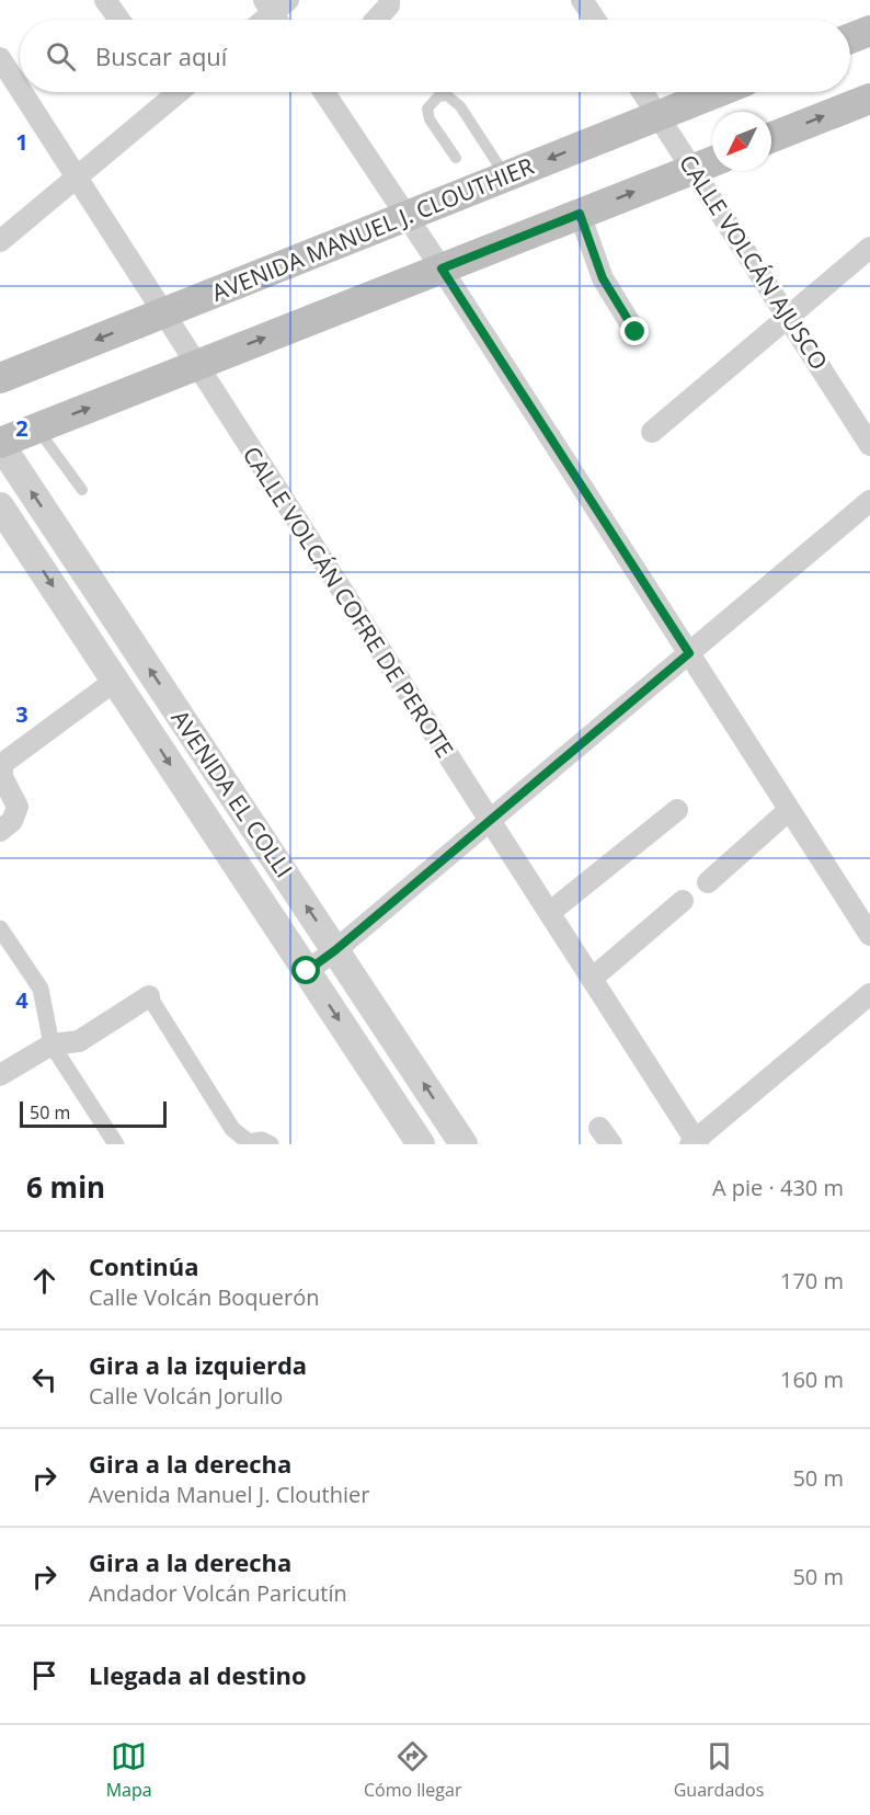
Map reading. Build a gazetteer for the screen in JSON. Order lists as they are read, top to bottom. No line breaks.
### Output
{"streets":{"main road":["AVENIDA MANUEL J. CLOUTHIER"],"street":["CALLE VOLCÁN AJUSCO","CALLE VOLCÁN COFRE DE PEROTE","AVENIDA EL COLLI"]},"crossings":[["AVENIDA MANUEL J. CLOUTHIER","CALLE VOLCÁN AJUSCO"],["AVENIDA MANUEL J. CLOUTHIER","CALLE VOLCÁN COFRE DE PEROTE"]],"scale_bar":"50 m","north":"bottom left","page":{"search":"Buscar aquí","scale":"50 m","heading":["6 min","A pie · 430 m"],"list":[["Continúa","Calle Volcán Boquerón","170 m"],["Gira a la izquierda","Calle Volcán Jorullo","160 m"],["Gira a la derecha","Avenida Manuel J. Clouthier","50 m"],["Gira a la derecha","Andador Volcán Paricutín","50 m"],"Llegada al destino"],"nav":["Mapa","Cómo llegar","Guardados"]},"grid":{"rows":["1","2","3","4"]}}
